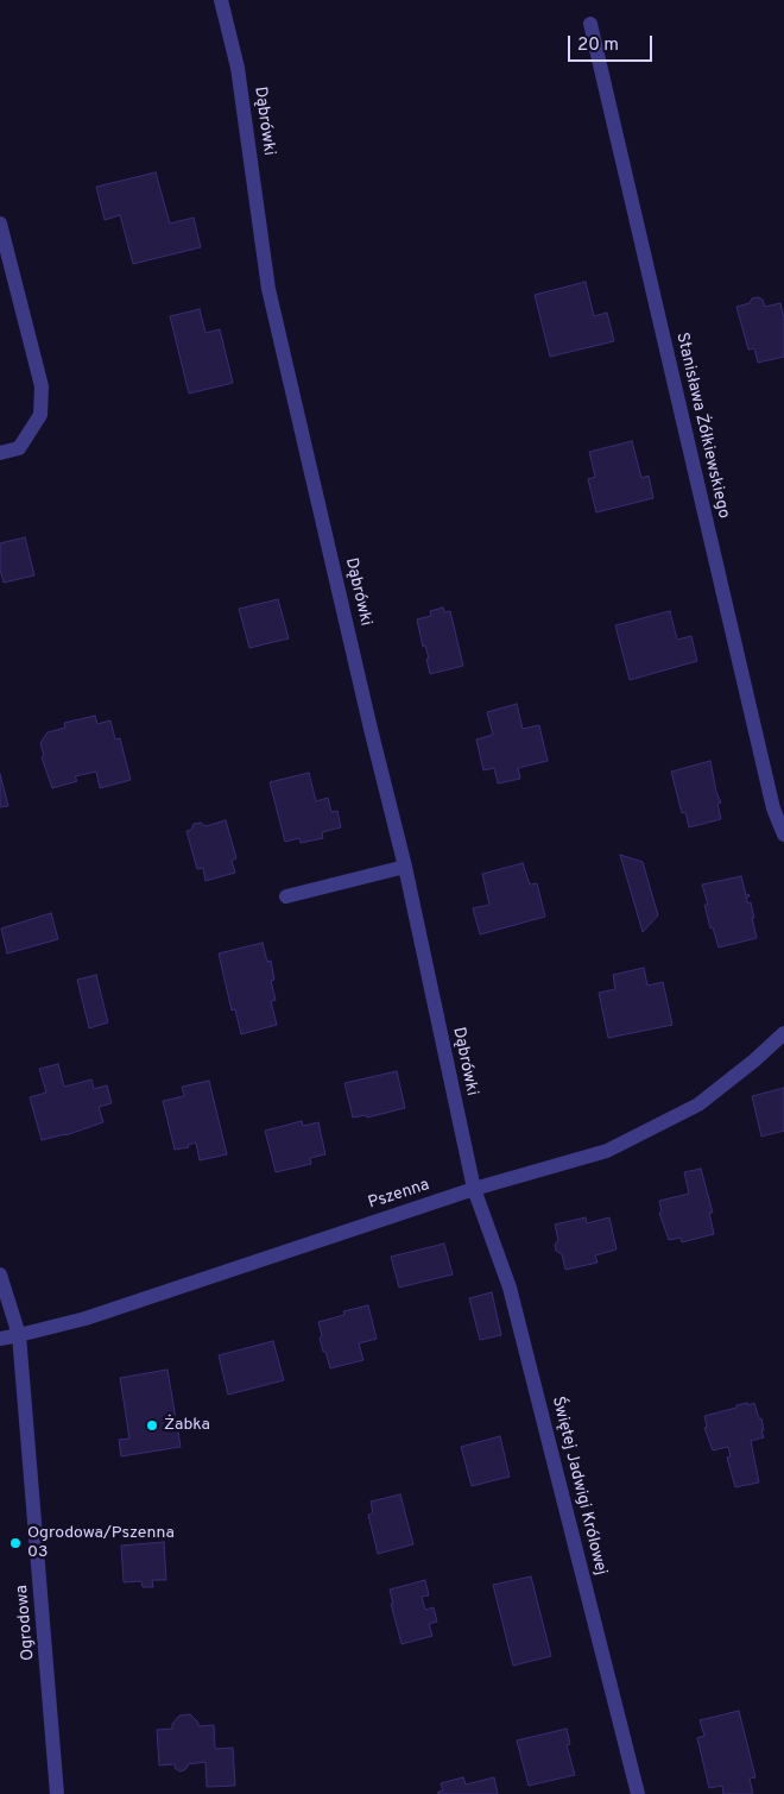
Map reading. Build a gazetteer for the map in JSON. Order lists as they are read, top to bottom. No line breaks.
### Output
{"streets":{"street":["Dąbrówki","Stanisława Żółkiewskiego","Pszenna","Świętej Jadwigi Królowej","Ogrodowa"]},"crossings":[["Dąbrówki","Pszenna"],["Dąbrówki","Świętej Jadwigi Królowej"],["Pszenna","Świętej Jadwigi Królowej"],["Pszenna","Ogrodowa"]],"places":["Żabka","Ogrodowa/Pszenna 03"],"scale_bar":"20 m"}
